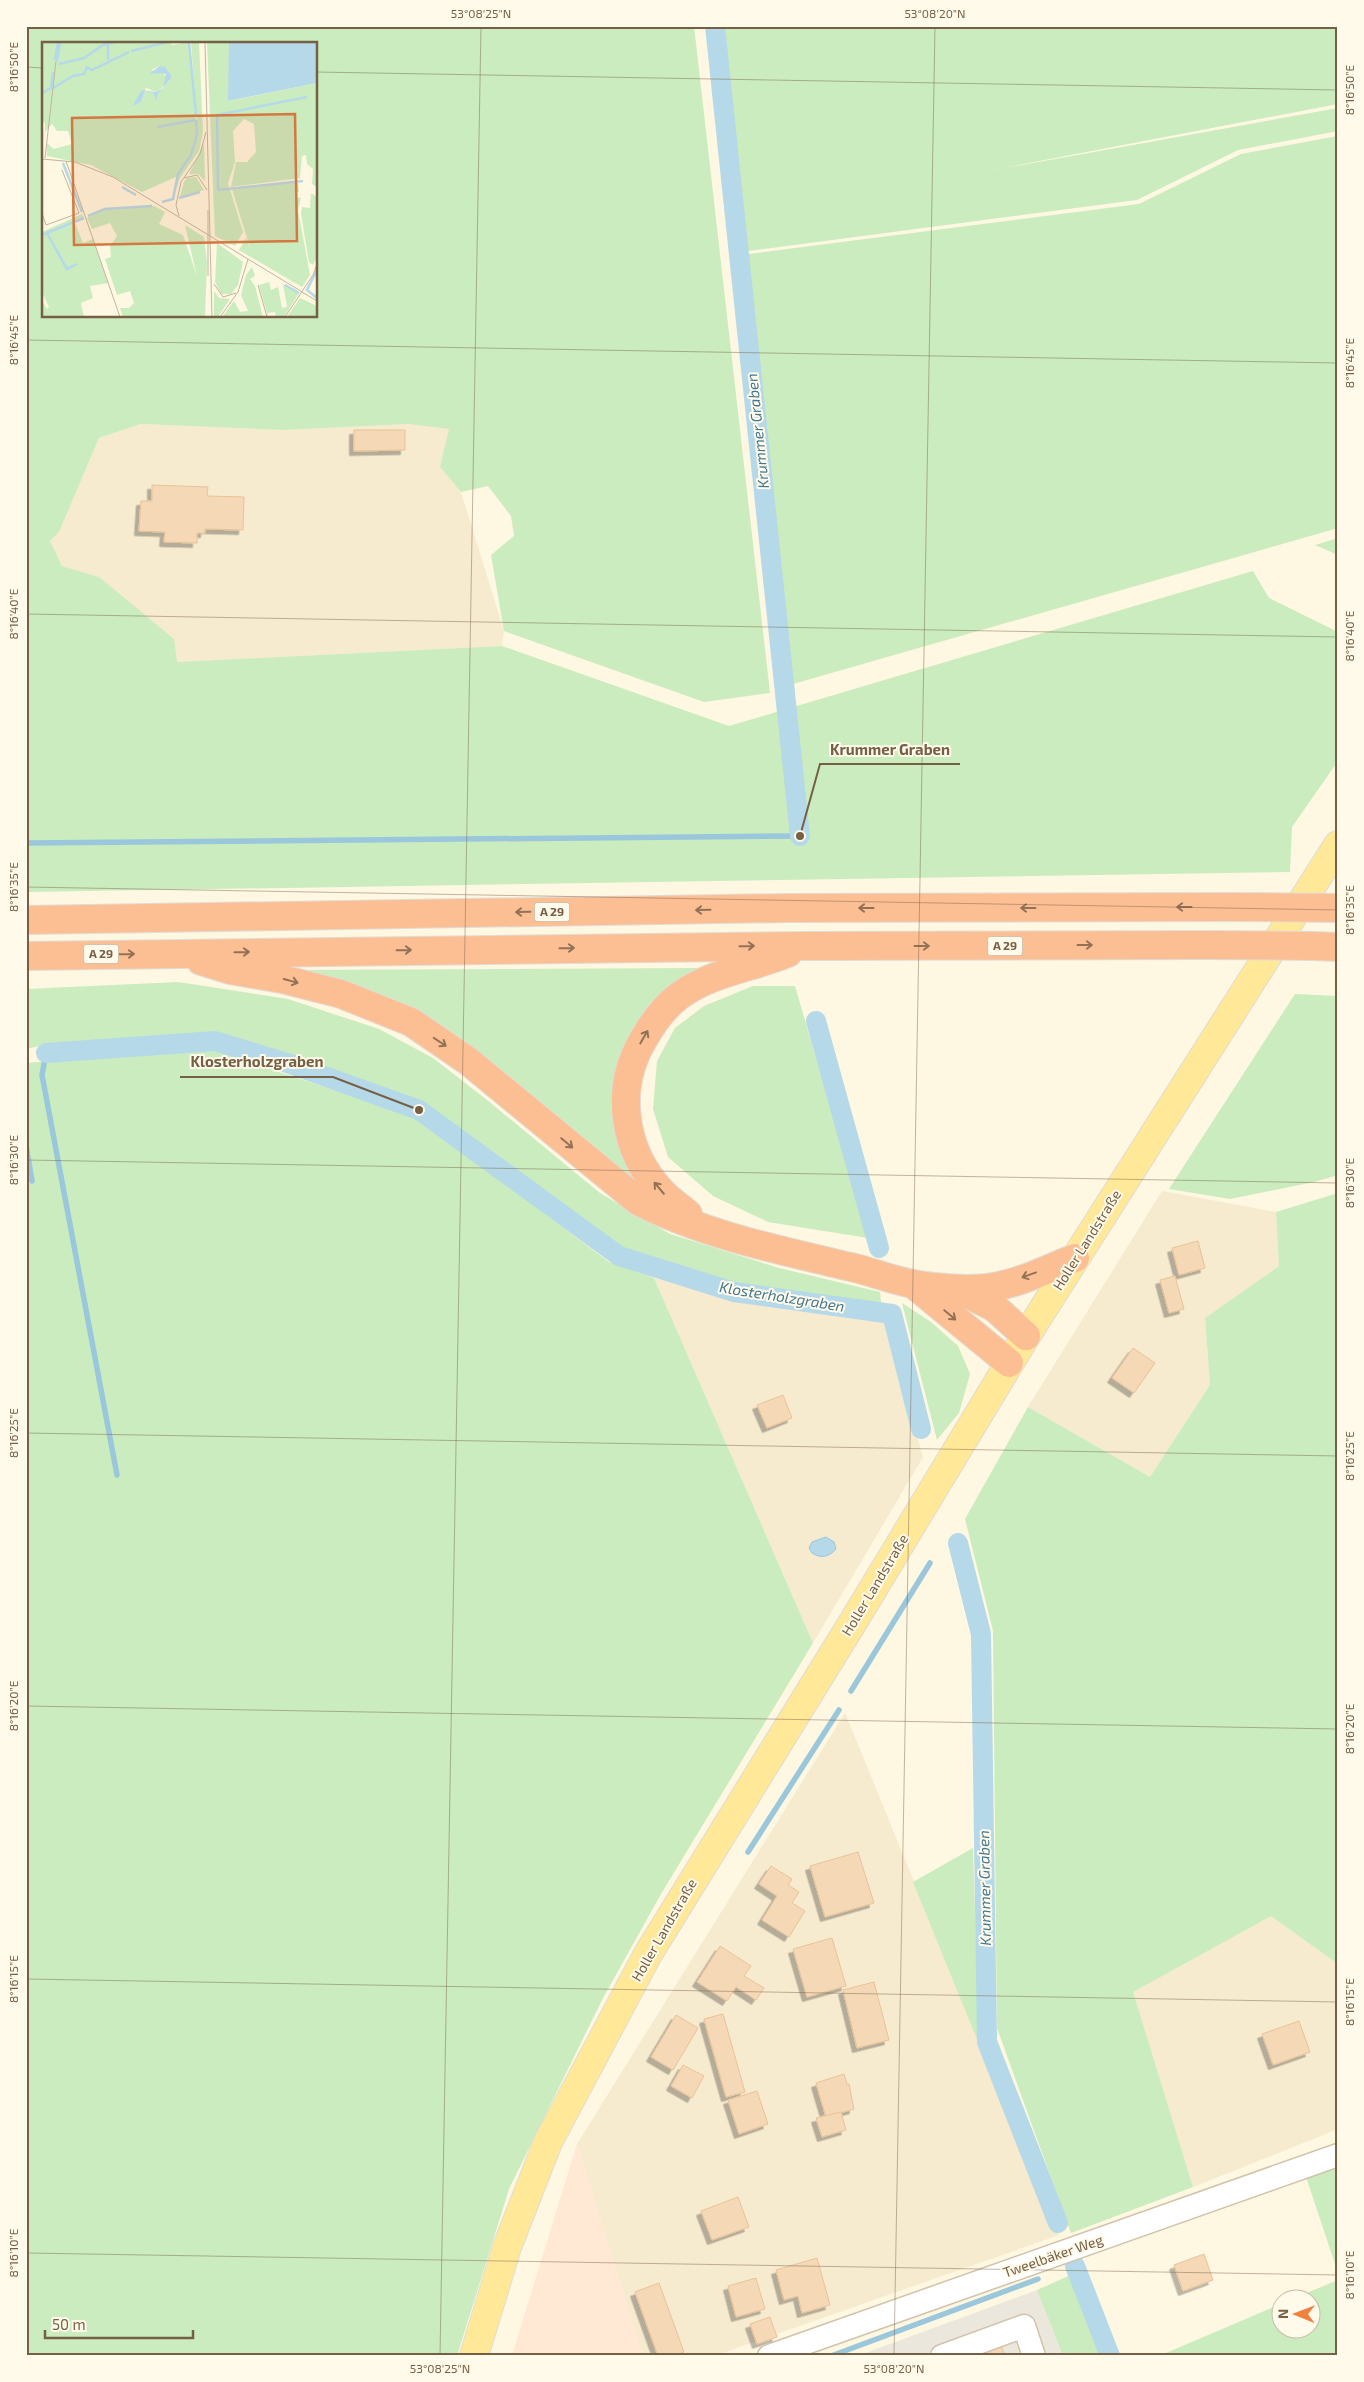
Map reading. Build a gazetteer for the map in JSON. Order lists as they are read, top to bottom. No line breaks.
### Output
{"streets":{"highway":["A 29"],"main road":["Holler Landstraße"],"street":["Tweelbäker Weg"]},"water":["Krummer Graben","Klosterholzgraben"],"places":["Krummer Graben","Klosterholzgraben"],"scale_bar":"50 m","north":"left","coordinates":["53°08'25\"N","53°08'20\"N","8°16'50\"E","8°16'45\"E","8°16'40\"E","8°16'35\"E","8°16'30\"E","8°16'25\"E","8°16'20\"E","8°16'15\"E","8°16'10\"E"]}
